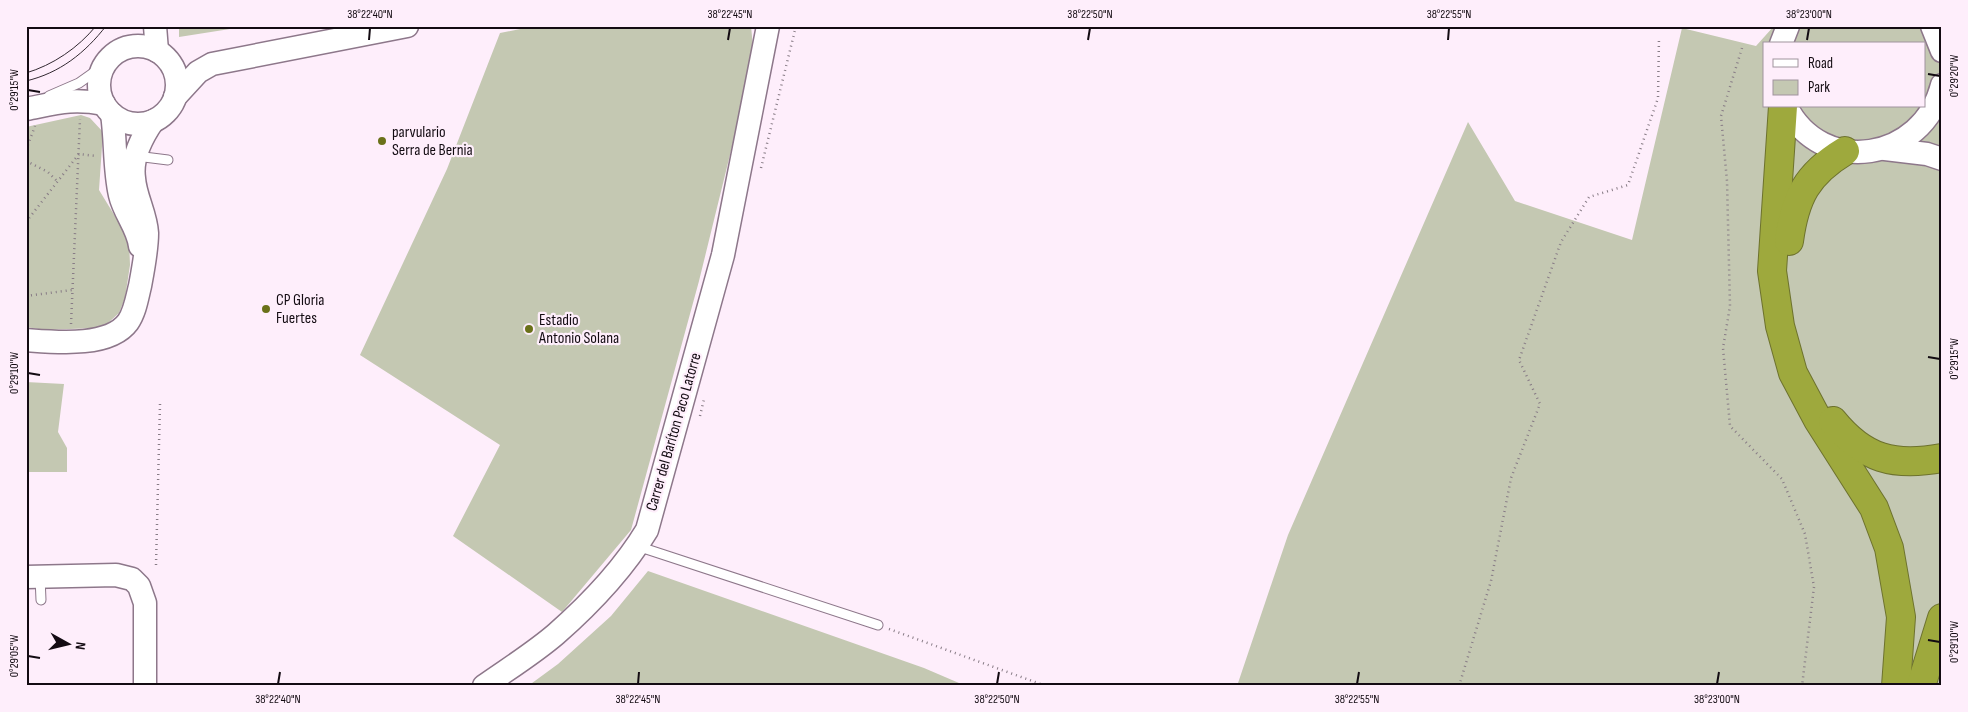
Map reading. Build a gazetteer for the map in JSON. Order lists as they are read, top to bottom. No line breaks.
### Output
{"streets":{"street":["Carrer del Baríton Paco Latorre"]},"places":["parvulario Serra de Bernia","CP Gloria Fuertes","Estadio Antonio Solana"],"legend":["Road","Park"],"north":"right","coordinates":["38°22'40\"N","38°22'45\"N","38°22'50\"N","38°22'55\"N","38°23'00\"N","0°29'20\"W","0°29'15\"W","0°29'10\"W","0°29'05\"W"]}
